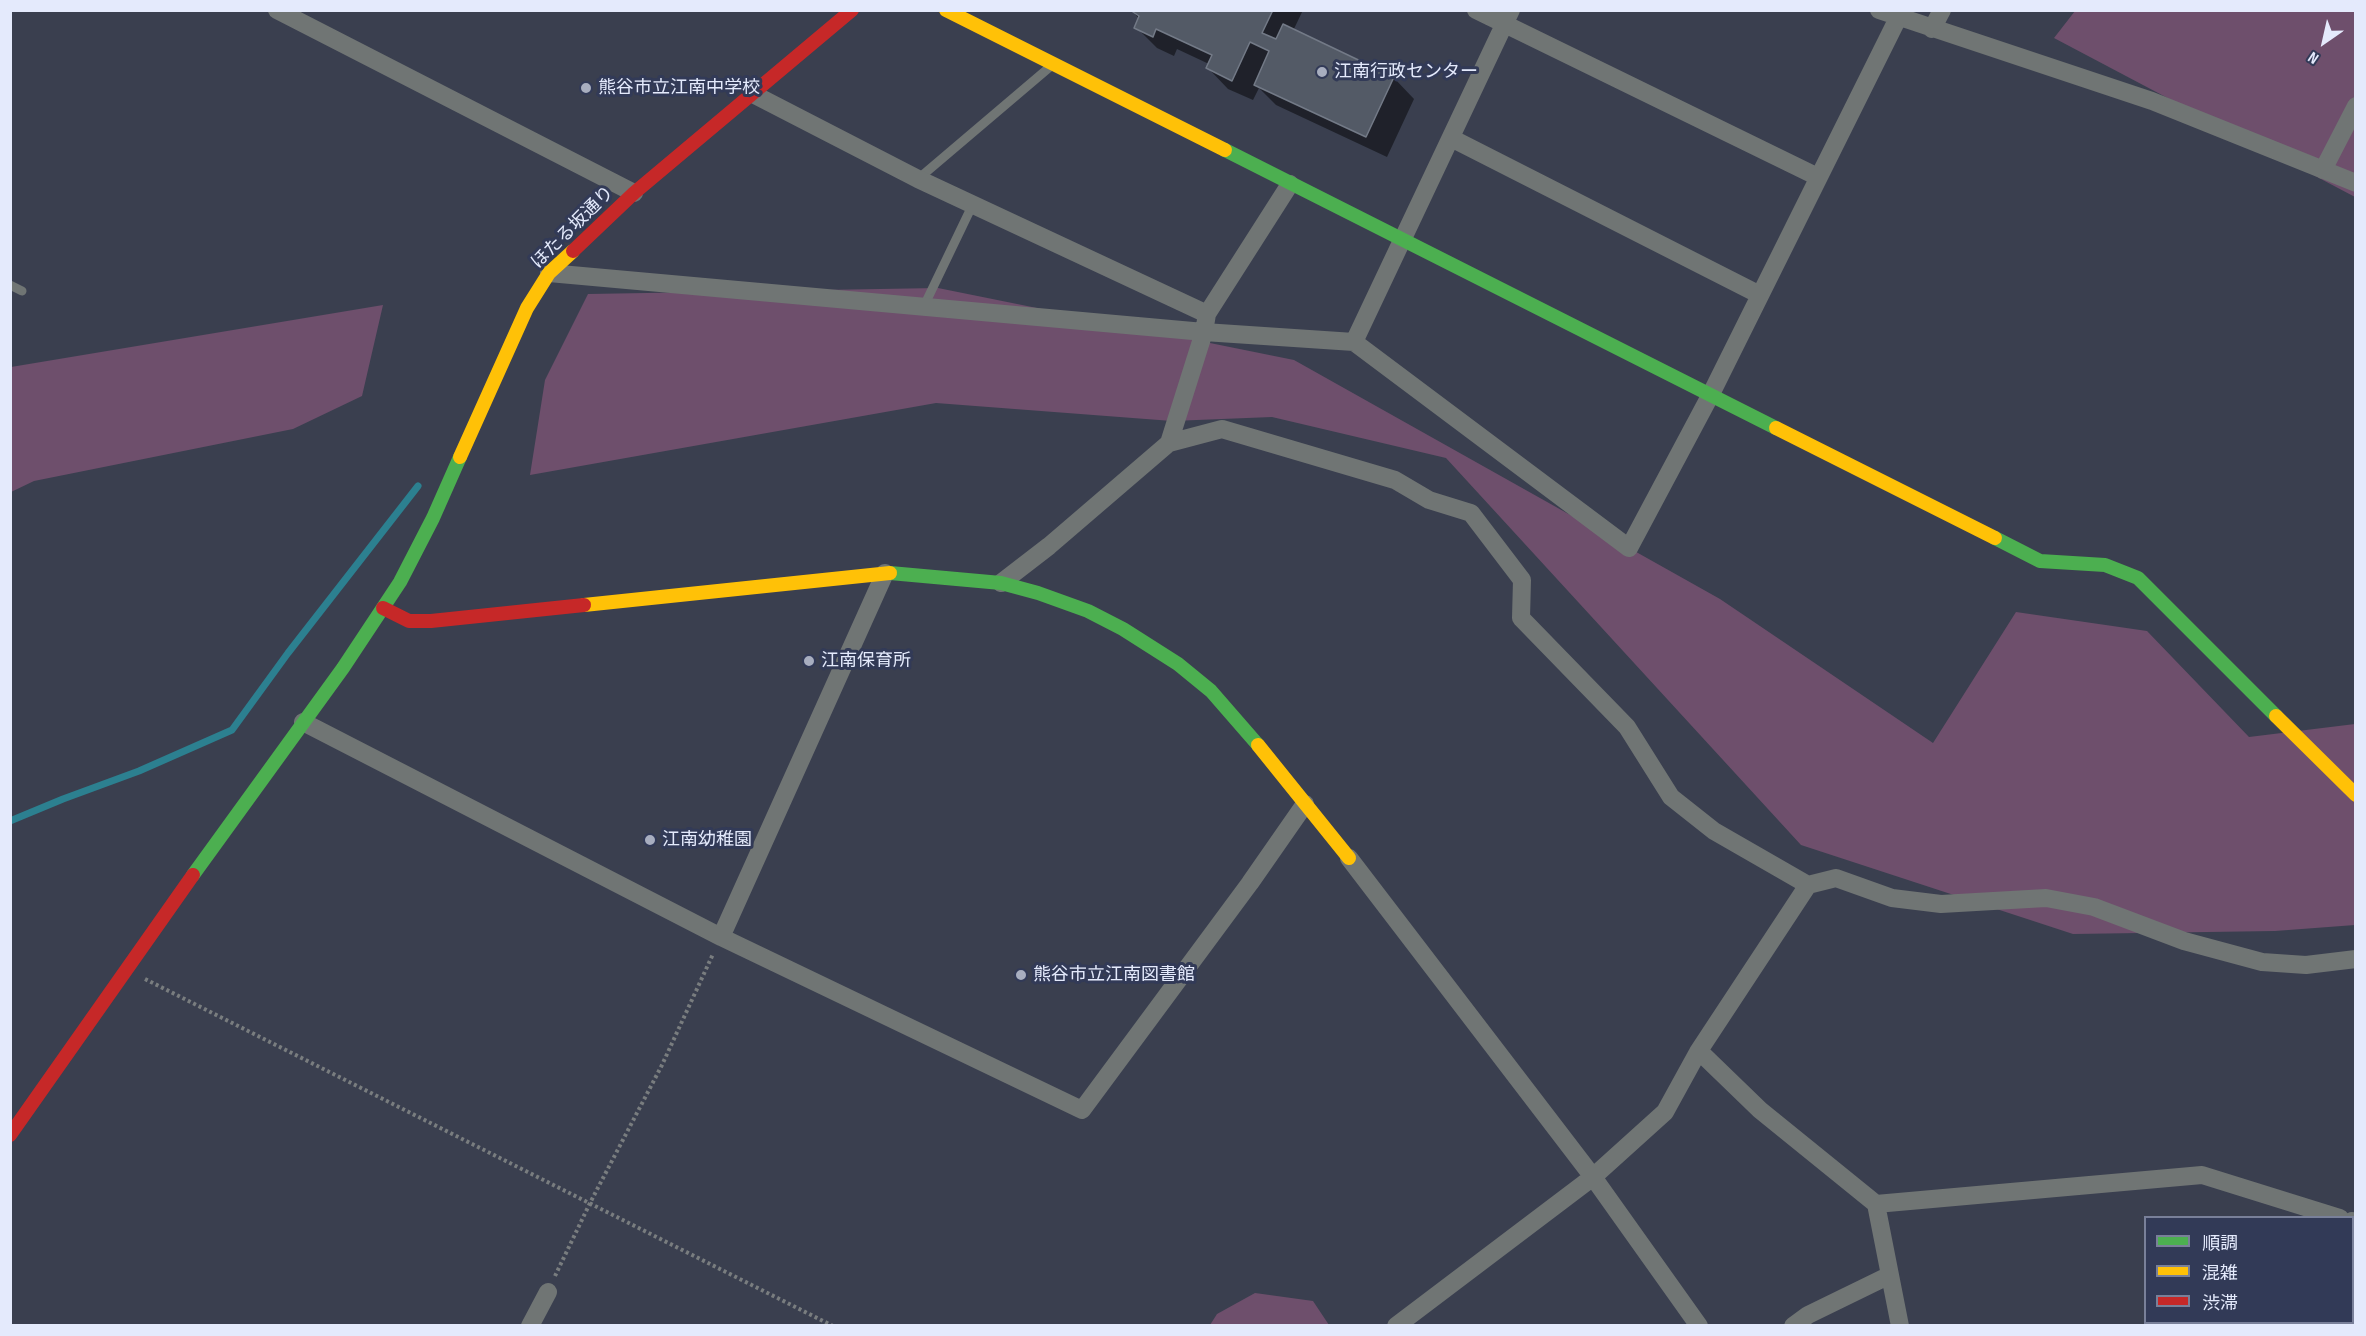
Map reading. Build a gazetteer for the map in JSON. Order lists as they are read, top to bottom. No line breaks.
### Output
{"streets":{"street":["ほたる坂通り"]},"places":["江南行政センター","熊谷市立江南中学校","江南保育所","江南幼稚園","熊谷市立江南図書館"],"legend":["順調","混雑","渋滞"],"north":"bottom left"}
